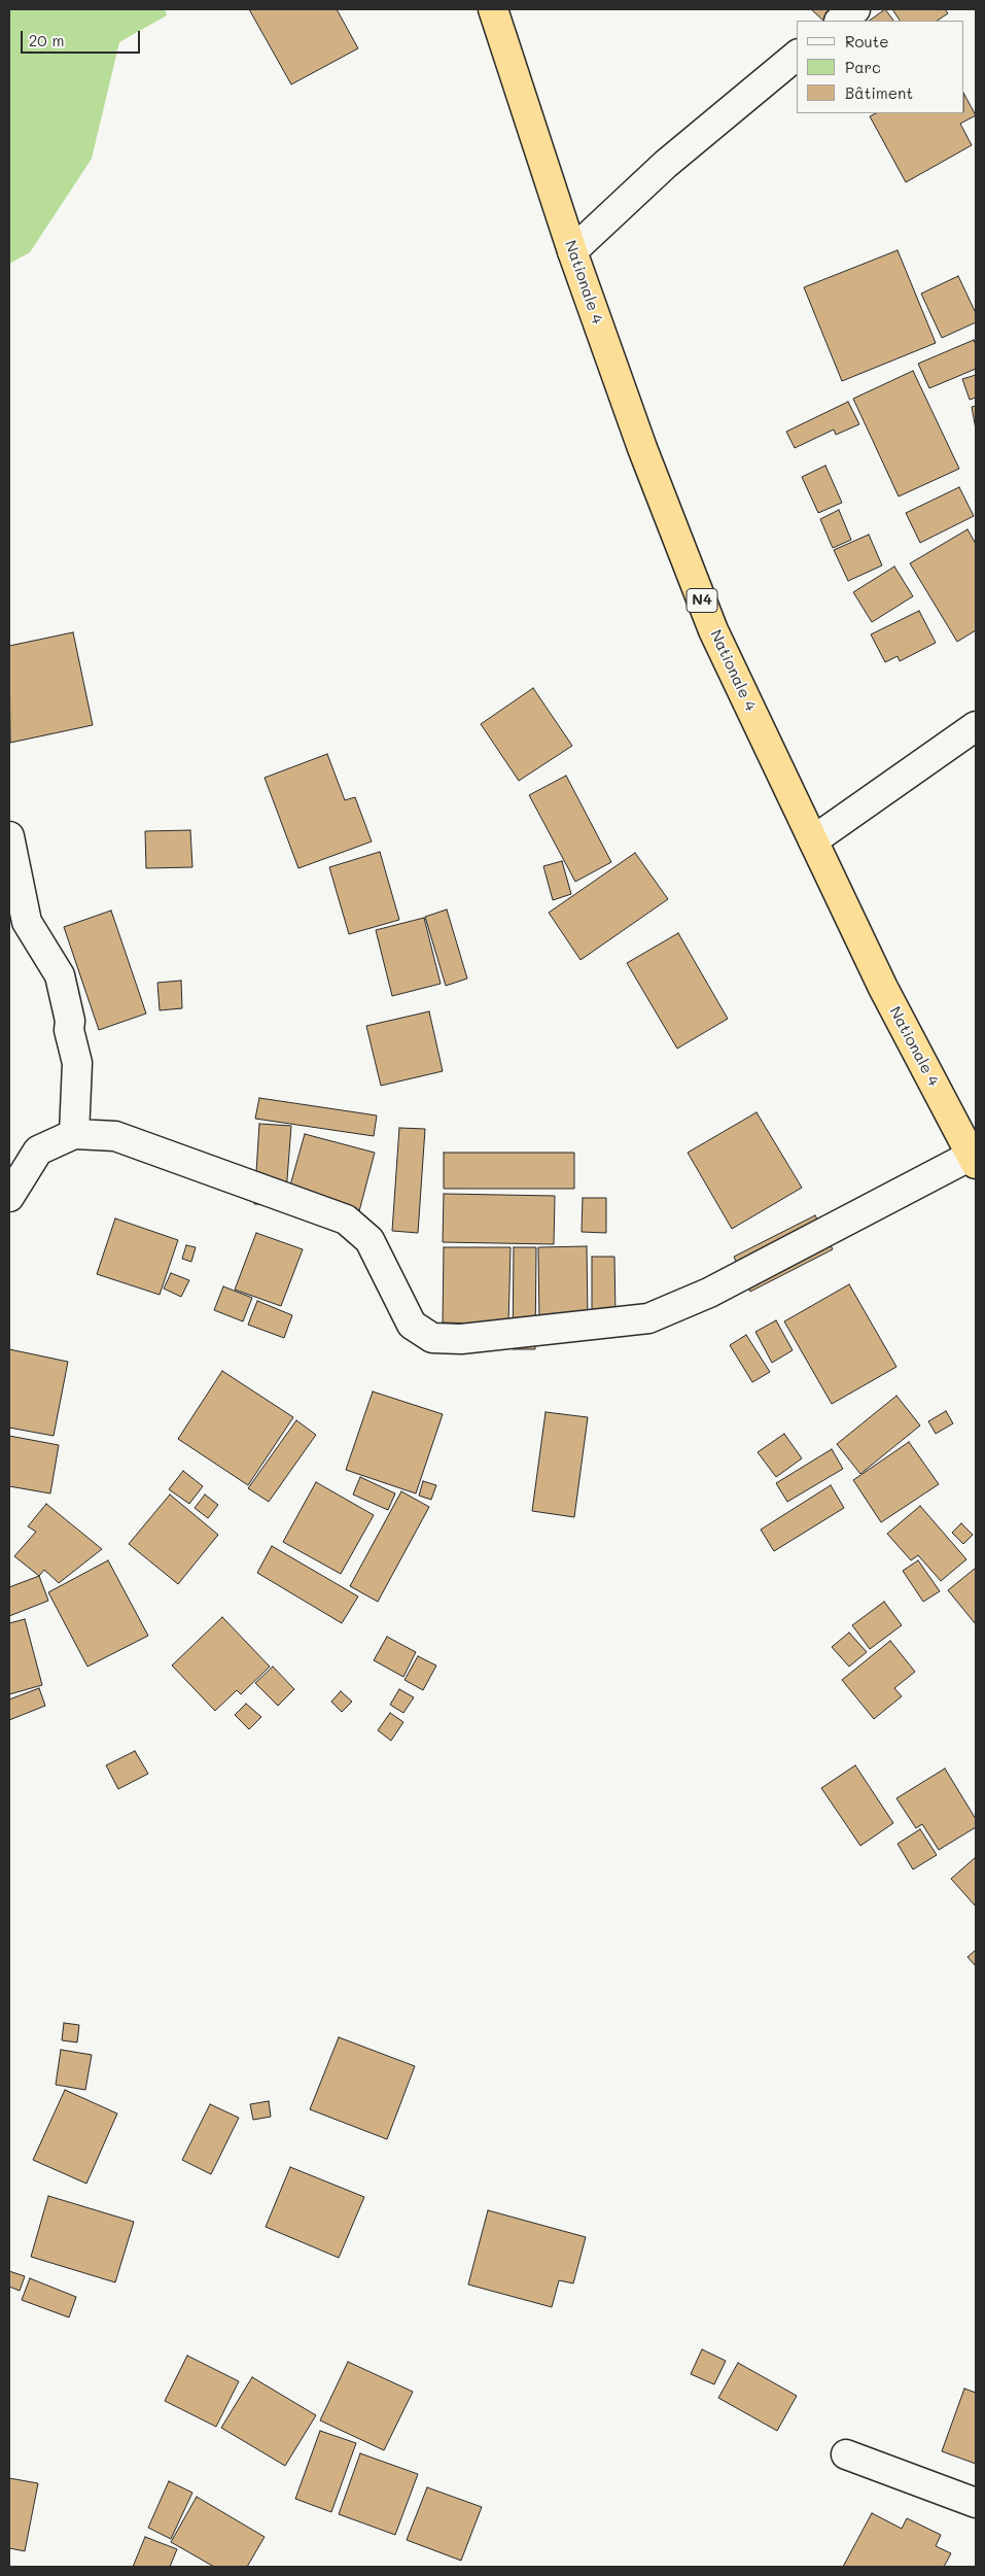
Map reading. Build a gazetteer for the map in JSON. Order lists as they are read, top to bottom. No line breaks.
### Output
{"streets":{"highway":["Nationale 4","N4"]},"legend":["Route","Parc","Bâtiment"],"scale_bar":"20 m"}
